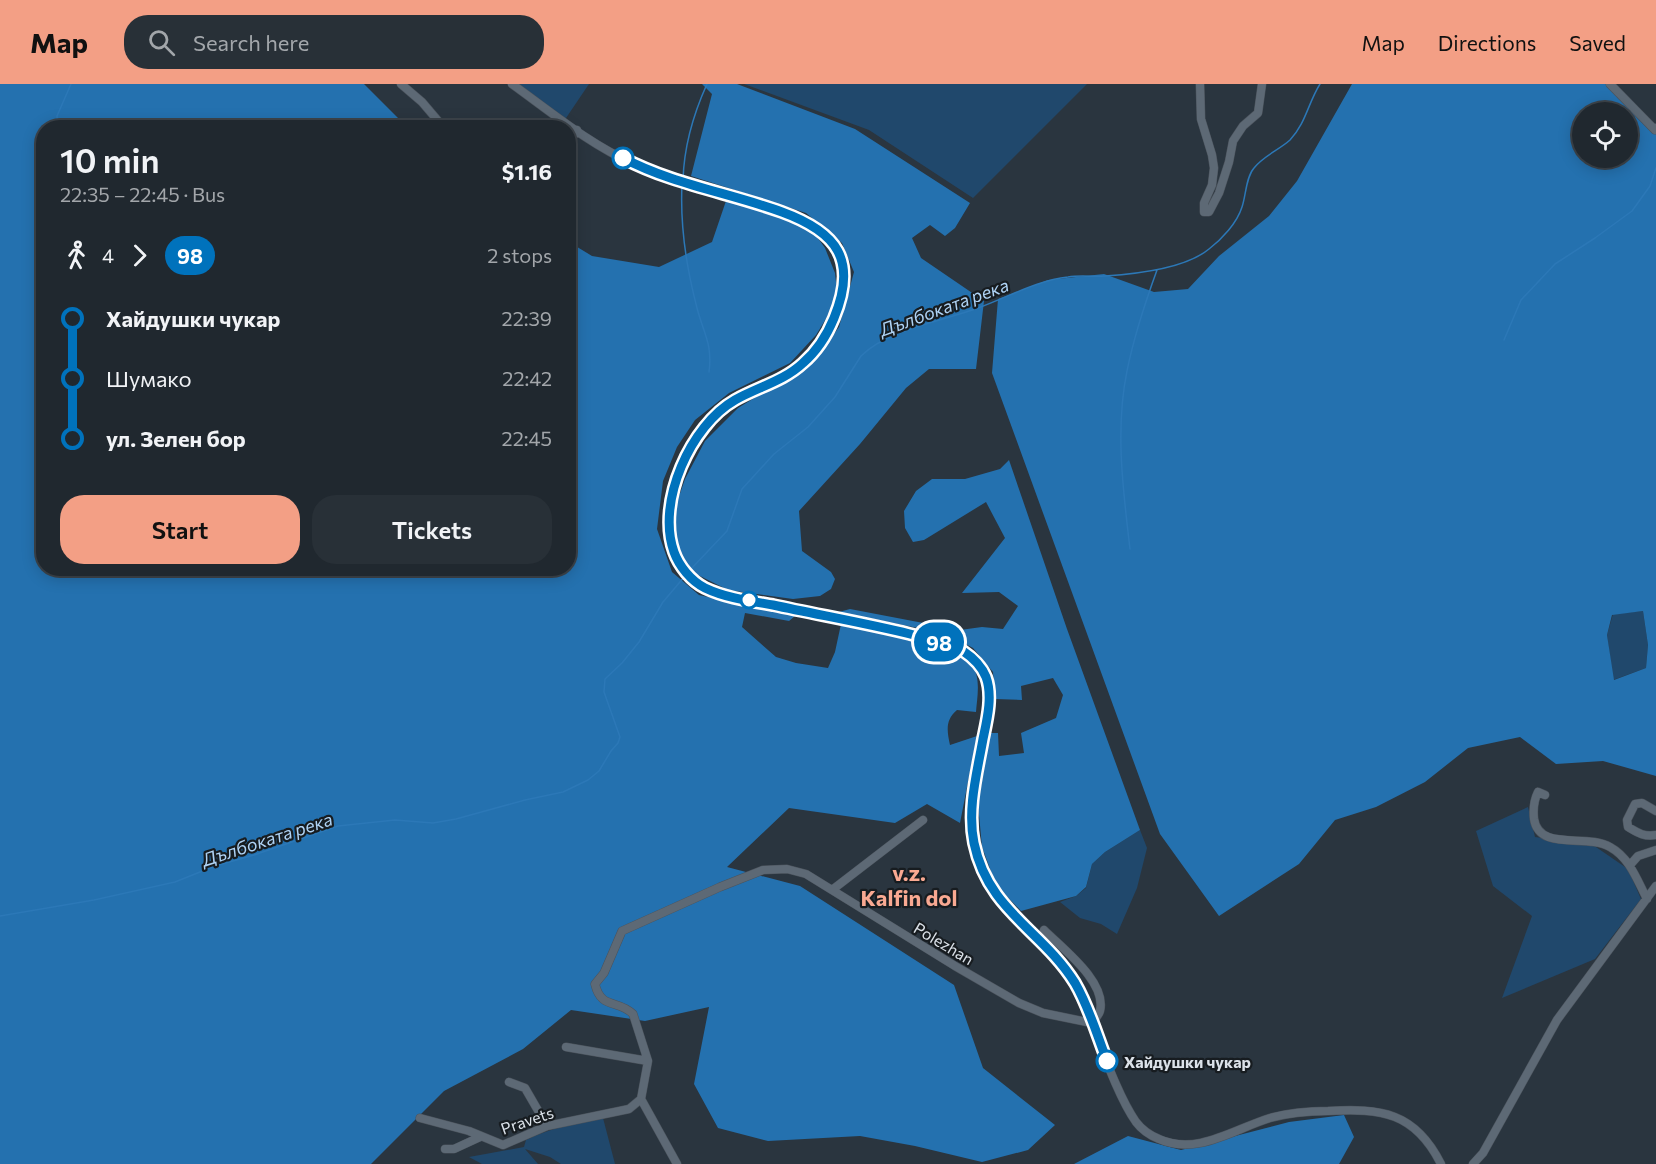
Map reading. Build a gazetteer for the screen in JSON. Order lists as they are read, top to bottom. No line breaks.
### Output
{"streets":{"street":["Polezhan","Pravets"]},"districts":["v.z. Kalfin dol"],"water":["Дълбоката река"],"places":["Хайдушки чукар"],"lines":["bus line 98"],"page":{"header":"Map","search":"Search here","nav":["Map","Directions","Saved"],"on_map":"98","heading":["10 min","22:35 – 22:45 · Bus","$1.16"],"legs":["4","98","2 stops"],"list":[{"name":"Хайдушки чукар","value":"22:39"},{"name":"Шумако","value":"22:42"},{"name":"ул. Зелен бор","value":"22:45"}],"buttons":["Start","Tickets"]}}
